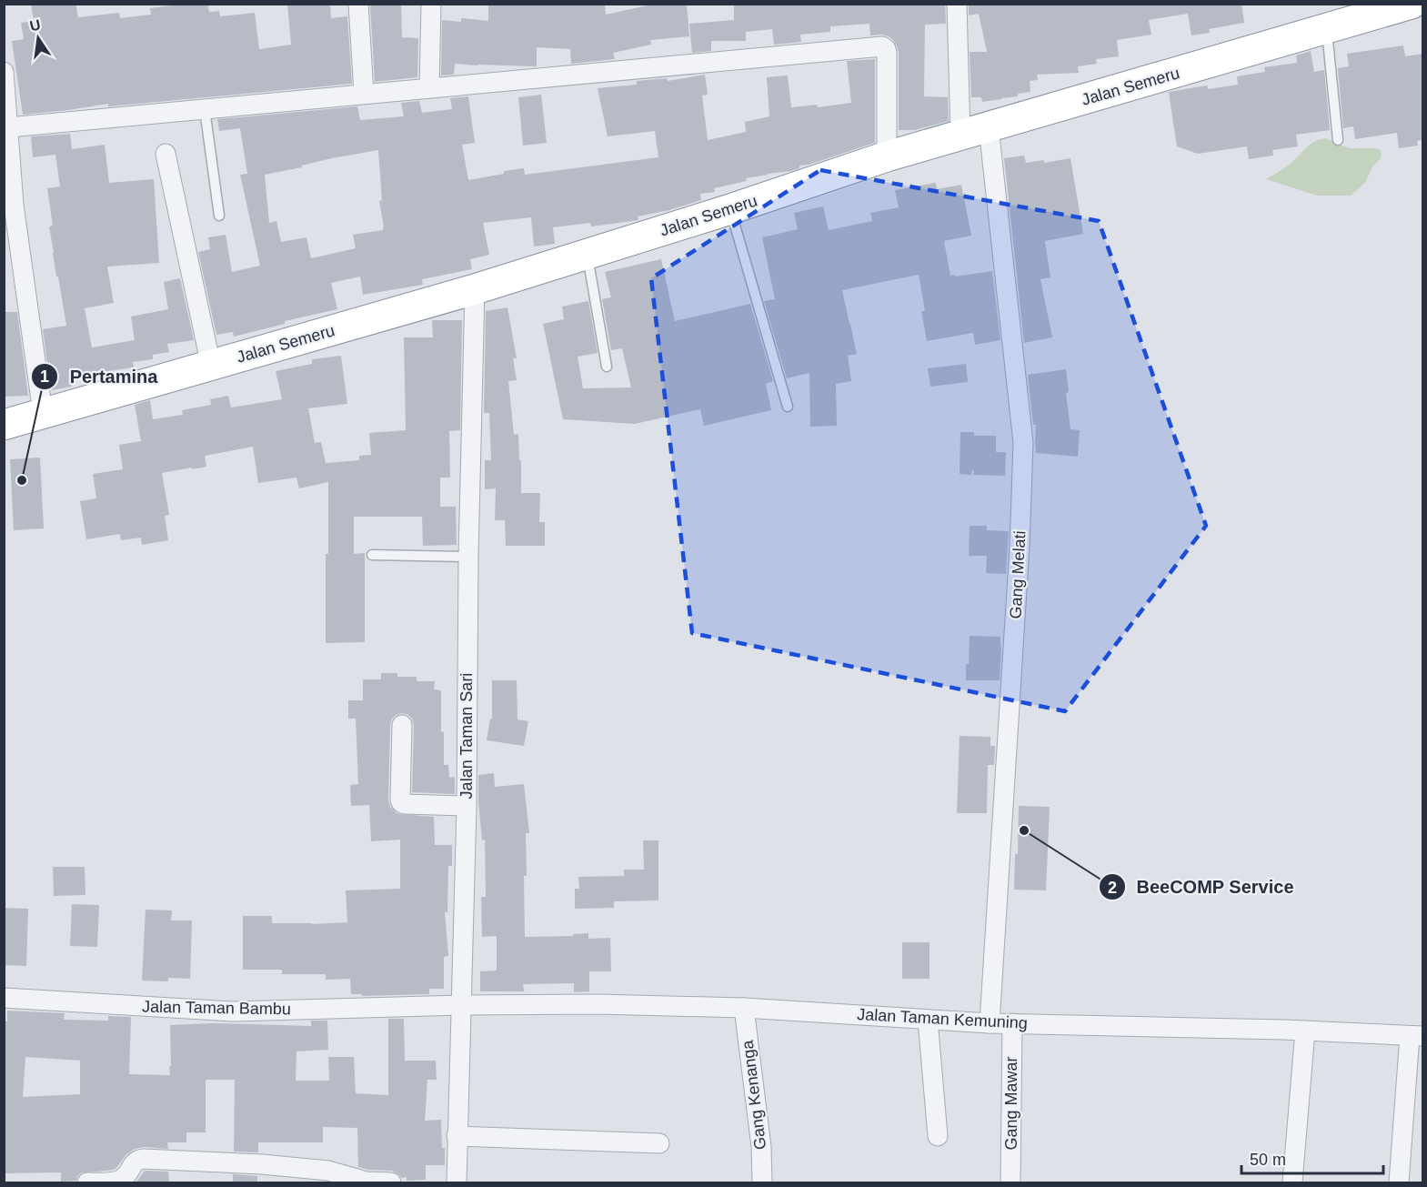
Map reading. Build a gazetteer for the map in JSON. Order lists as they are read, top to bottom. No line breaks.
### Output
{"streets":{"highway":["Jalan Semeru"],"street":["Gang Melati","Jalan Taman Sari","Jalan Taman Bambu","Jalan Taman Kemuning","Gang Kenanga","Gang Mawar"]},"crossings":[["Jalan Semeru","Gang Melati"],["Jalan Semeru","Jalan Taman Sari"],["Gang Melati","Jalan Taman Kemuning"],["Jalan Taman Sari","Jalan Taman Bambu"],["Jalan Taman Sari","Jalan Taman Kemuning"],["Jalan Taman Bambu","Jalan Taman Kemuning"],["Jalan Taman Kemuning","Gang Kenanga"],["Jalan Taman Kemuning","Gang Mawar"]],"places":["Pertamina","BeeCOMP Service"],"scale_bar":"50 m","north":"top"}
